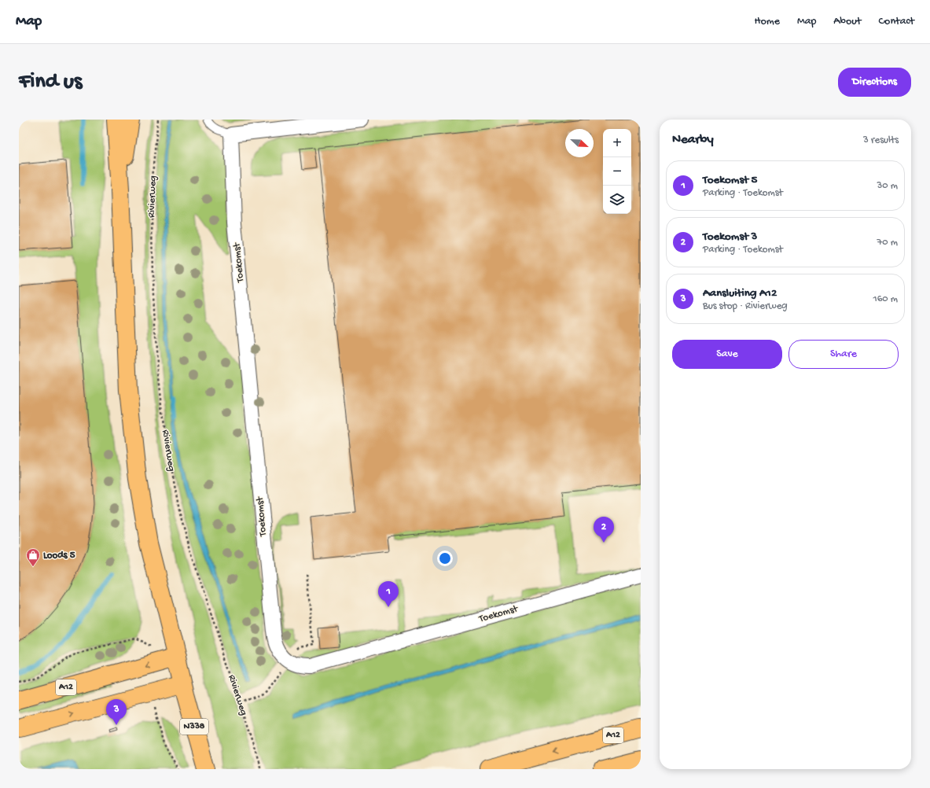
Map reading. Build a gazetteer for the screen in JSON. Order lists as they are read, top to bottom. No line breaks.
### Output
{"streets":{"main road":["A12","N338"],"street":["Toekomst"],"path":["Rivierweg"]},"crossings":[["A12","N338"]],"places":{"shop":["Loods 5"]},"north":"bottom right","page":{"header":"Map","nav":["Home","Map","About","Contact"],"buttons":["Directions",["Save","Share"]],"title":"Find us","heading":["Nearby","3 results"],"map_buttons":["+","−"],"list":[{"mark":"1","name":"Toekomst 5","note":"Parking · Toekomst","value":"30 m"},{"mark":"2","name":"Toekomst 3","note":"Parking · Toekomst","value":"70 m"},{"mark":"3","name":"Aansluiting A12","note":"Bus stop · Rivierweg","value":"160 m"}],"pins":["2","1","3"]}}
